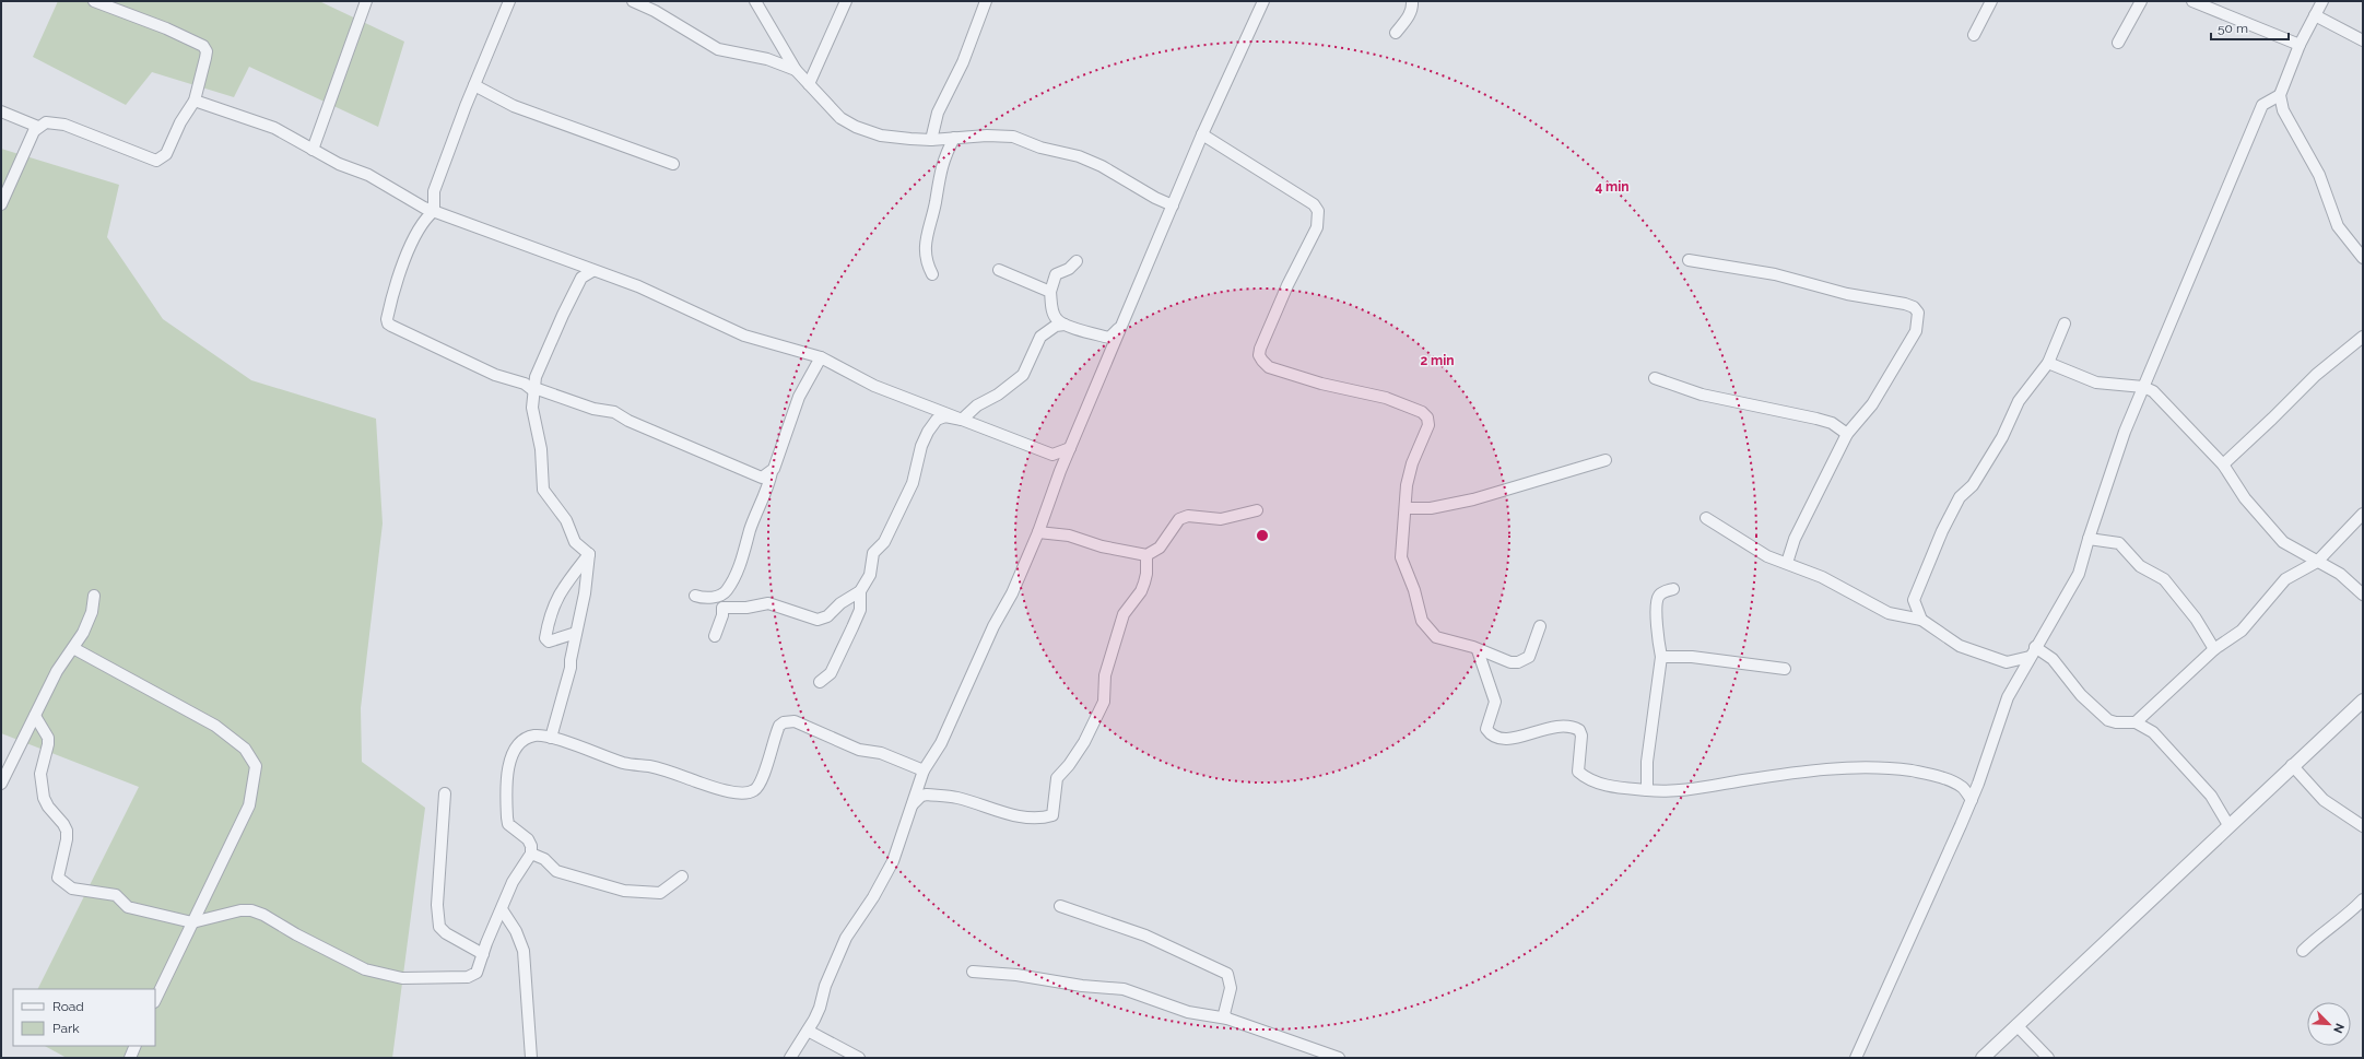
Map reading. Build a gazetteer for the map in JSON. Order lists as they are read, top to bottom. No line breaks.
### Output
{"legend":["Road","Park"],"scale_bar":"50 m","north":"bottom right","rings":["4 min","2 min"]}
